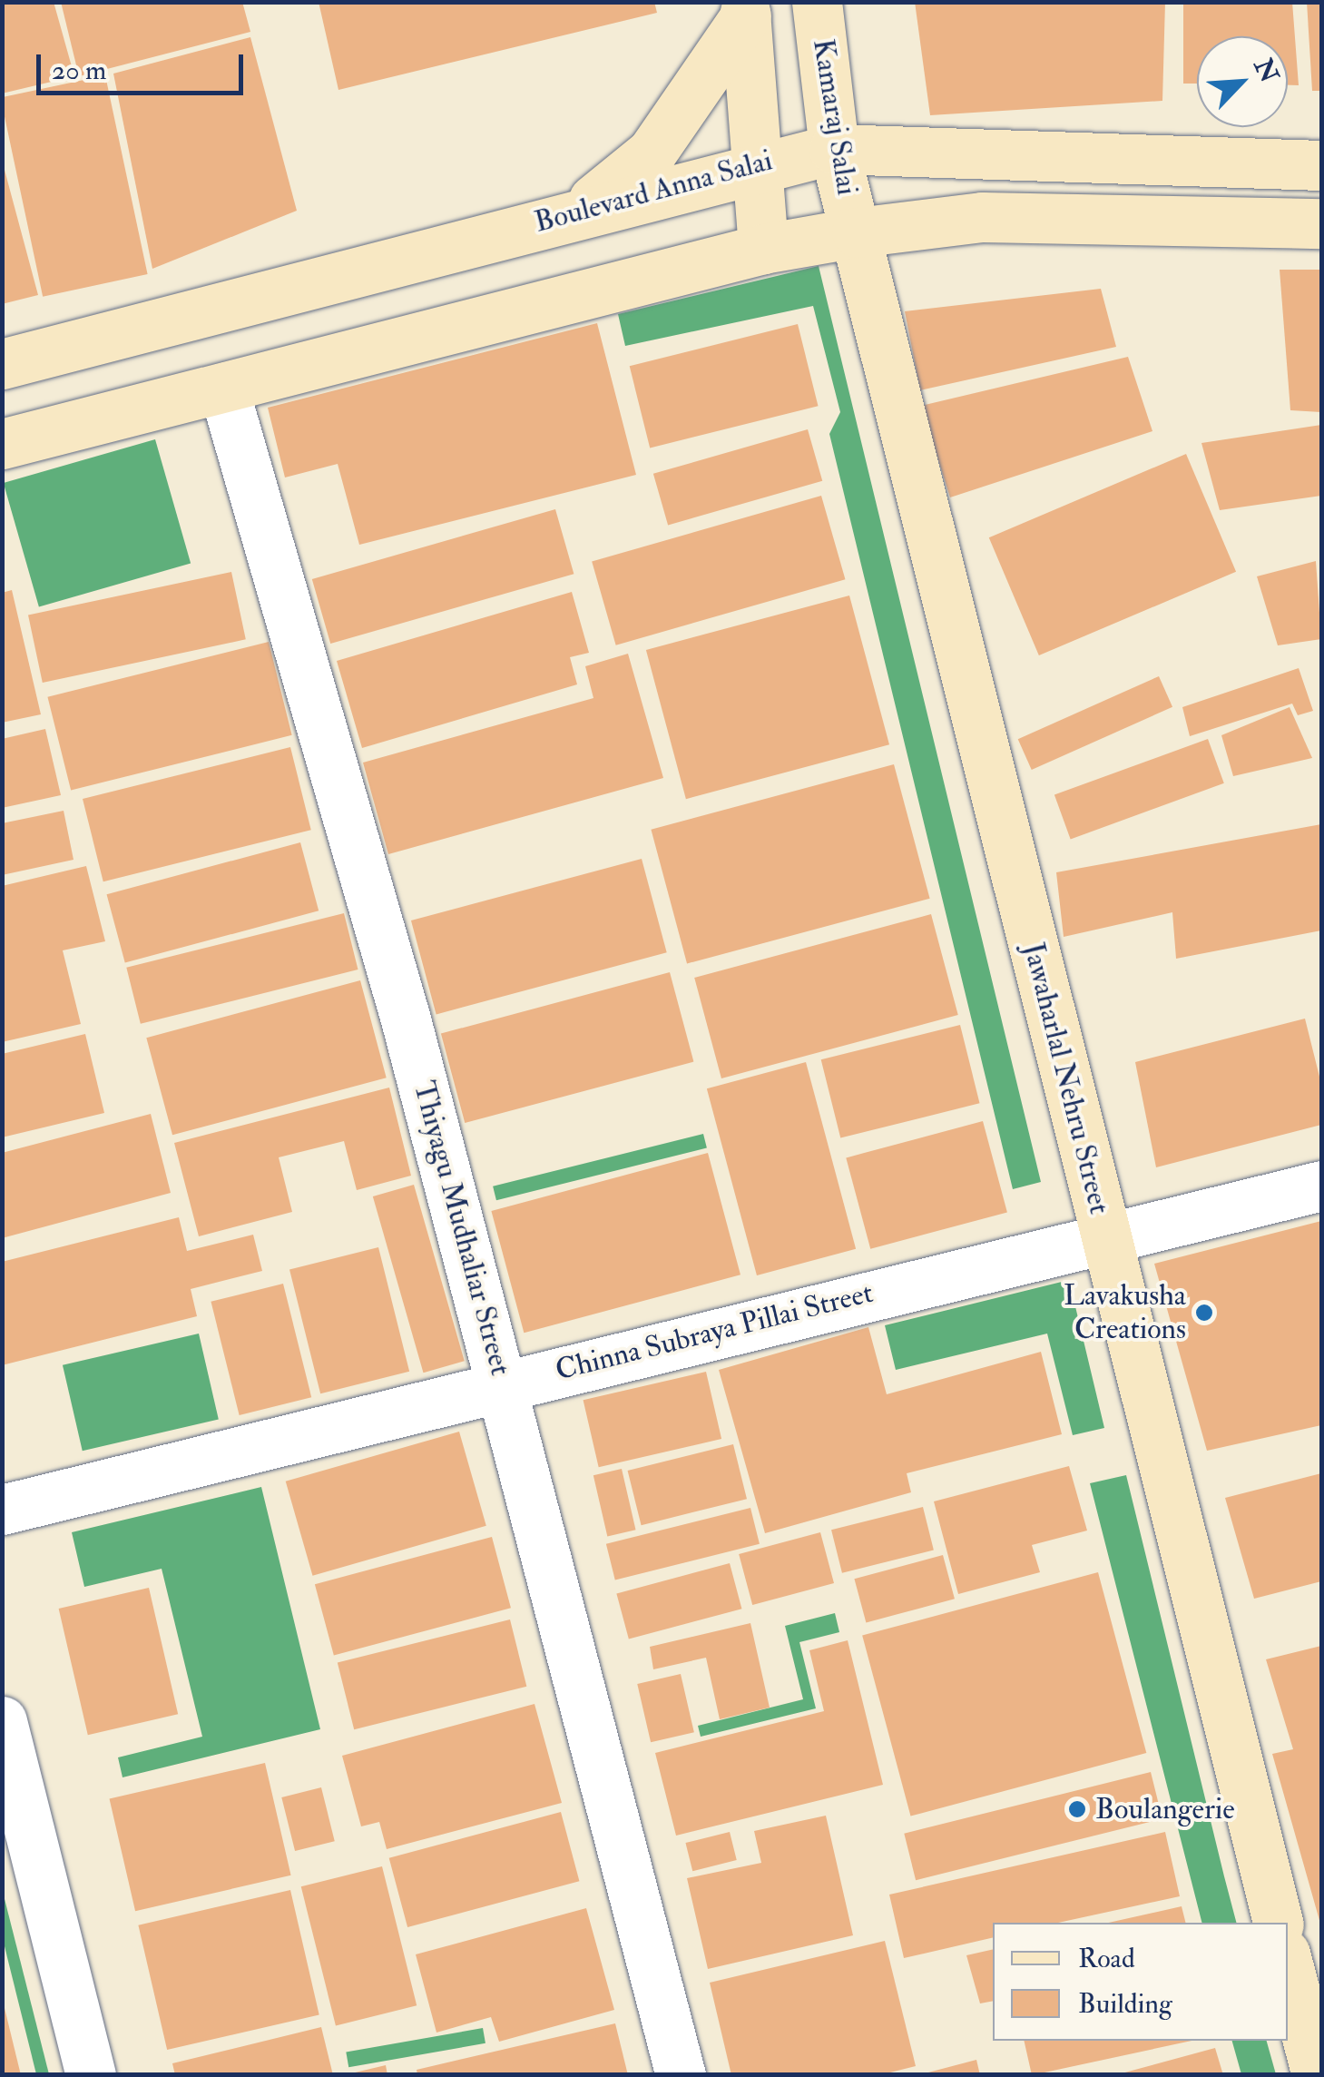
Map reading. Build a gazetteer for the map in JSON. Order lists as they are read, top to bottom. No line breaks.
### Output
{"streets":{"main road":["Kamaraj Salai","Boulevard Anna Salai","Jawaharlal Nehru Street"],"street":["Thiyagu Mudhaliar Street","Chinna Subraya Pillai Street"]},"crossings":[["Kamaraj Salai","Boulevard Anna Salai"],["Kamaraj Salai","Jawaharlal Nehru Street"],["Jawaharlal Nehru Street","Chinna Subraya Pillai Street"],["Thiyagu Mudhaliar Street","Chinna Subraya Pillai Street"]],"places":["Lavakusha Creations","Boulangerie"],"legend":["Road","Building"],"scale_bar":"20 m","north":"top right"}
